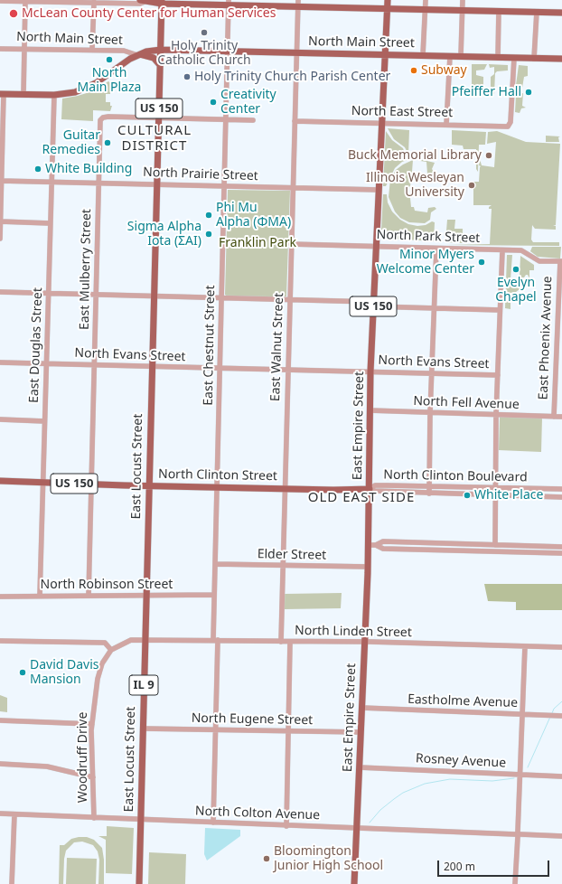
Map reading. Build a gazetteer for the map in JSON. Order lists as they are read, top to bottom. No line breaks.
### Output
{"streets":{"main road":["North Main Street","US 150","East Empire Street","East Locust Street","North Clinton Street","IL 9"],"street":["North East Street","North Prairie Street","North Park Street","East Mulberry Street","East Phoenix Avenue","East Douglas Street","East Chestnut Street","East Walnut Street","North Evans Street","North Fell Avenue","North Clinton Boulevard","Elder Street","North Robinson Street","North Linden Street","Eastholme Avenue","North Eugene Street","Woodruff Drive","Rosney Avenue","North Colton Avenue"]},"crossings":[["North Main Street","US 150"],["North Main Street","North East Street"],["North Main Street","East Chestnut Street"],["North Main Street","East Walnut Street"],["North Main Street","East Empire Street"],["North Main Street","East Locust Street"],["US 150","East Empire Street"],["US 150","East Locust Street"],["North East Street","East Walnut Street"],["North East Street","East Empire Street"],["North Prairie Street","East Mulberry Street"],["North Prairie Street","East Douglas Street"],["North Prairie Street","East Chestnut Street"],["North Prairie Street","East Walnut Street"],["North Prairie Street","East Empire Street"],["North Prairie Street","East Locust Street"],["North Park Street","East Phoenix Avenue"],["North Park Street","East Walnut Street"],["North Park Street","East Empire Street"],["East Mulberry Street","North Evans Street"],["East Mulberry Street","East Locust Street"],["East Mulberry Street","North Clinton Street"],["East Mulberry Street","North Robinson Street"],["East Phoenix Avenue","North Fell Avenue"],["East Douglas Street","North Evans Street"],["East Douglas Street","North Clinton Street"],["East Douglas Street","North Robinson Street"],["East Chestnut Street","North Evans Street"],["East Chestnut Street","North Clinton Street"],["East Chestnut Street","Elder Street"],["East Chestnut Street","North Robinson Street"],["East Chestnut Street","North Linden Street"],["East Chestnut Street","North Eugene Street"],["East Chestnut Street","North Colton Avenue"],["East Walnut Street","North Evans Street"],["East Walnut Street","North Clinton Street"],["East Walnut Street","Elder Street"],["East Walnut Street","North Linden Street"],["North Evans Street","East Empire Street"],["North Evans Street","East Locust Street"],["North Fell Avenue","East Empire Street"],["East Empire Street","North Clinton Street"],["East Empire Street","North Clinton Boulevard"],["East Empire Street","Elder Street"],["East Empire Street","North Linden Street"],["East Empire Street","Eastholme Avenue"],["East Empire Street","North Eugene Street"],["East Empire Street","Rosney Avenue"],["East Empire Street","North Colton Avenue"],["East Locust Street","North Clinton Street"],["East Locust Street","North Robinson Street"],["East Locust Street","North Linden Street"],["East Locust Street","North Eugene Street"],["East Locust Street","North Colton Avenue"],["North Clinton Street","North Clinton Boulevard"],["Woodruff Drive","North Colton Avenue"]],"districts":["CULTURAL DISTRICT","OLD EAST SIDE"],"parks":["Franklin Park"],"places":["McLean County Center for Human Services","Holy Trinity Catholic Church","North Main Plaza","Subway","Holy Trinity Church Parish Center","Pfeiffer Hall","Creativity Center","Guitar Remedies","Buck Memorial Library","White Building","Illinois Wesleyan University","Phi Mu Alpha (ΦΜΑ)","Sigma Alpha Iota (ΣΑΙ)","Minor Myers Welcome Center","Evelyn Chapel","White Place","David Davis Mansion","Bloomington Junior High School"],"scale_bar":"200 m"}
